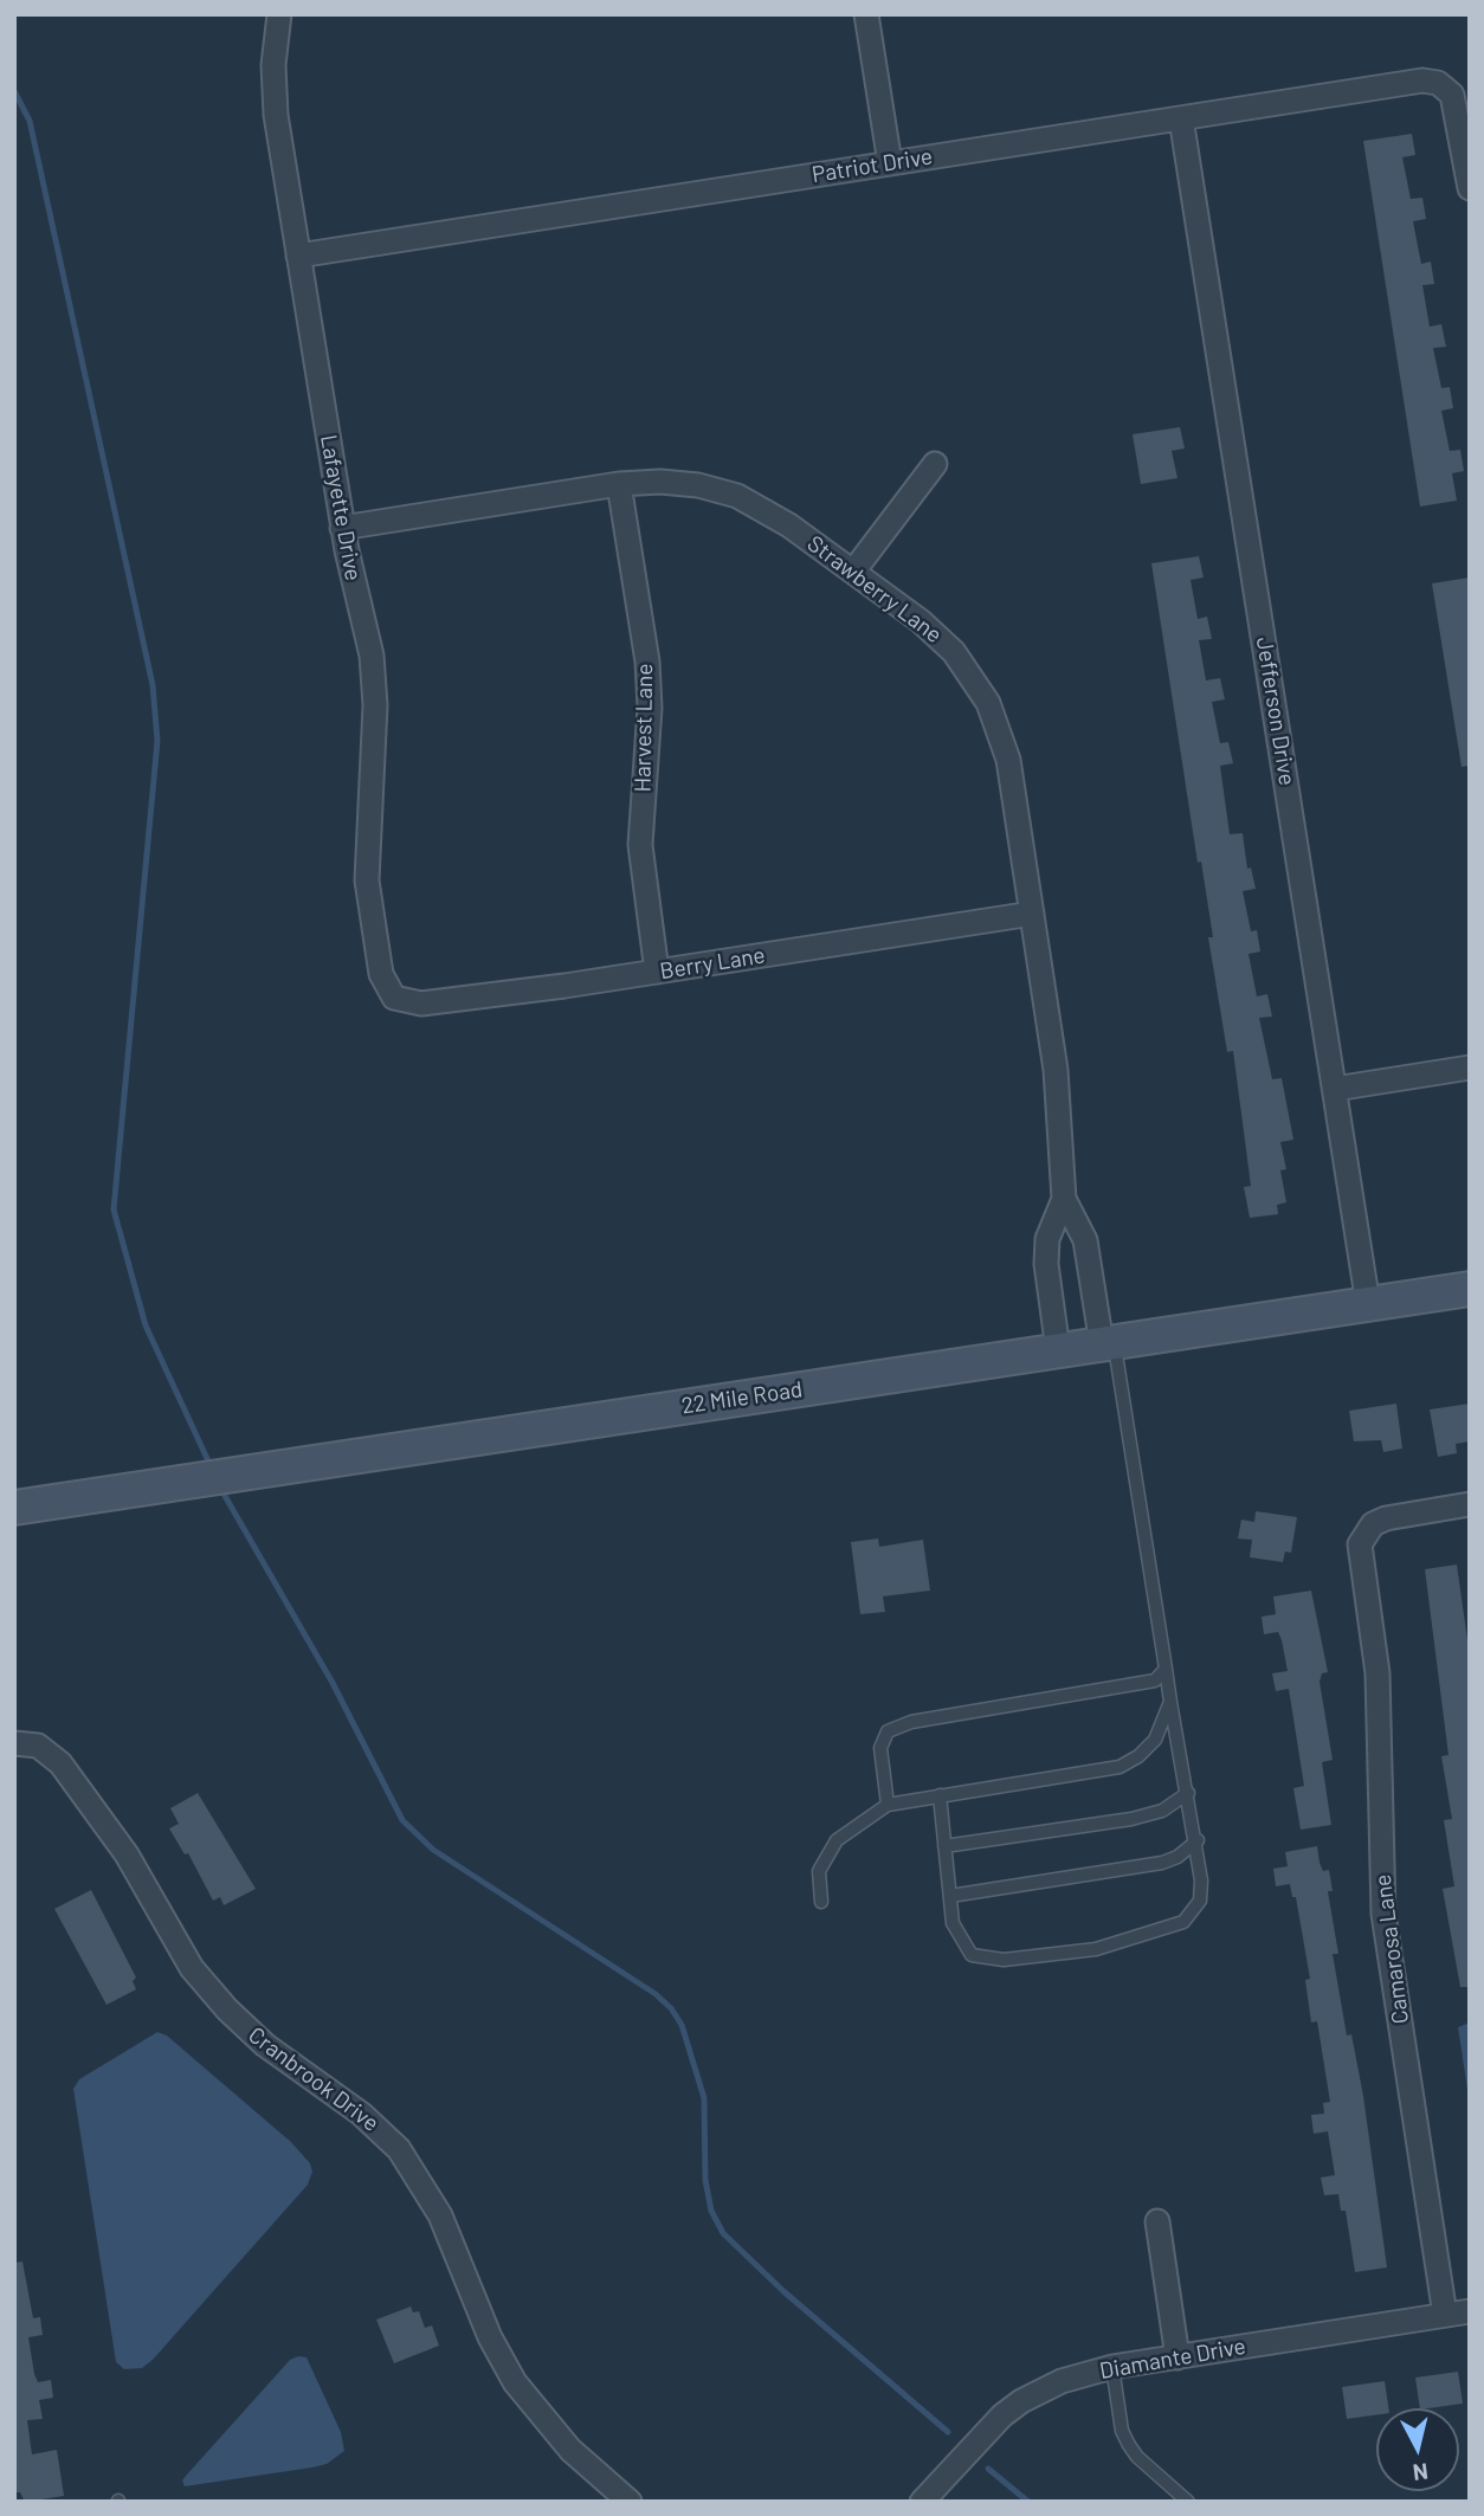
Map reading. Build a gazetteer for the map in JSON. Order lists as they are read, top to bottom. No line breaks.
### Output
{"streets":{"street":["Patriot Drive","Lafayette Drive","Strawberry Lane","Jefferson Drive","Harvest Lane","Berry Lane","22 Mile Road","Camarosa Lane","Cranbrook Drive","Diamante Drive"]},"crossings":[["Patriot Drive","Lafayette Drive"],["Patriot Drive","Jefferson Drive"],["Lafayette Drive","Strawberry Lane"],["Lafayette Drive","Berry Lane"],["Strawberry Lane","Harvest Lane"],["Strawberry Lane","Berry Lane"],["Strawberry Lane","22 Mile Road"],["Jefferson Drive","22 Mile Road"],["Harvest Lane","Berry Lane"],["Camarosa Lane","Diamante Drive"]],"north":"bottom"}
